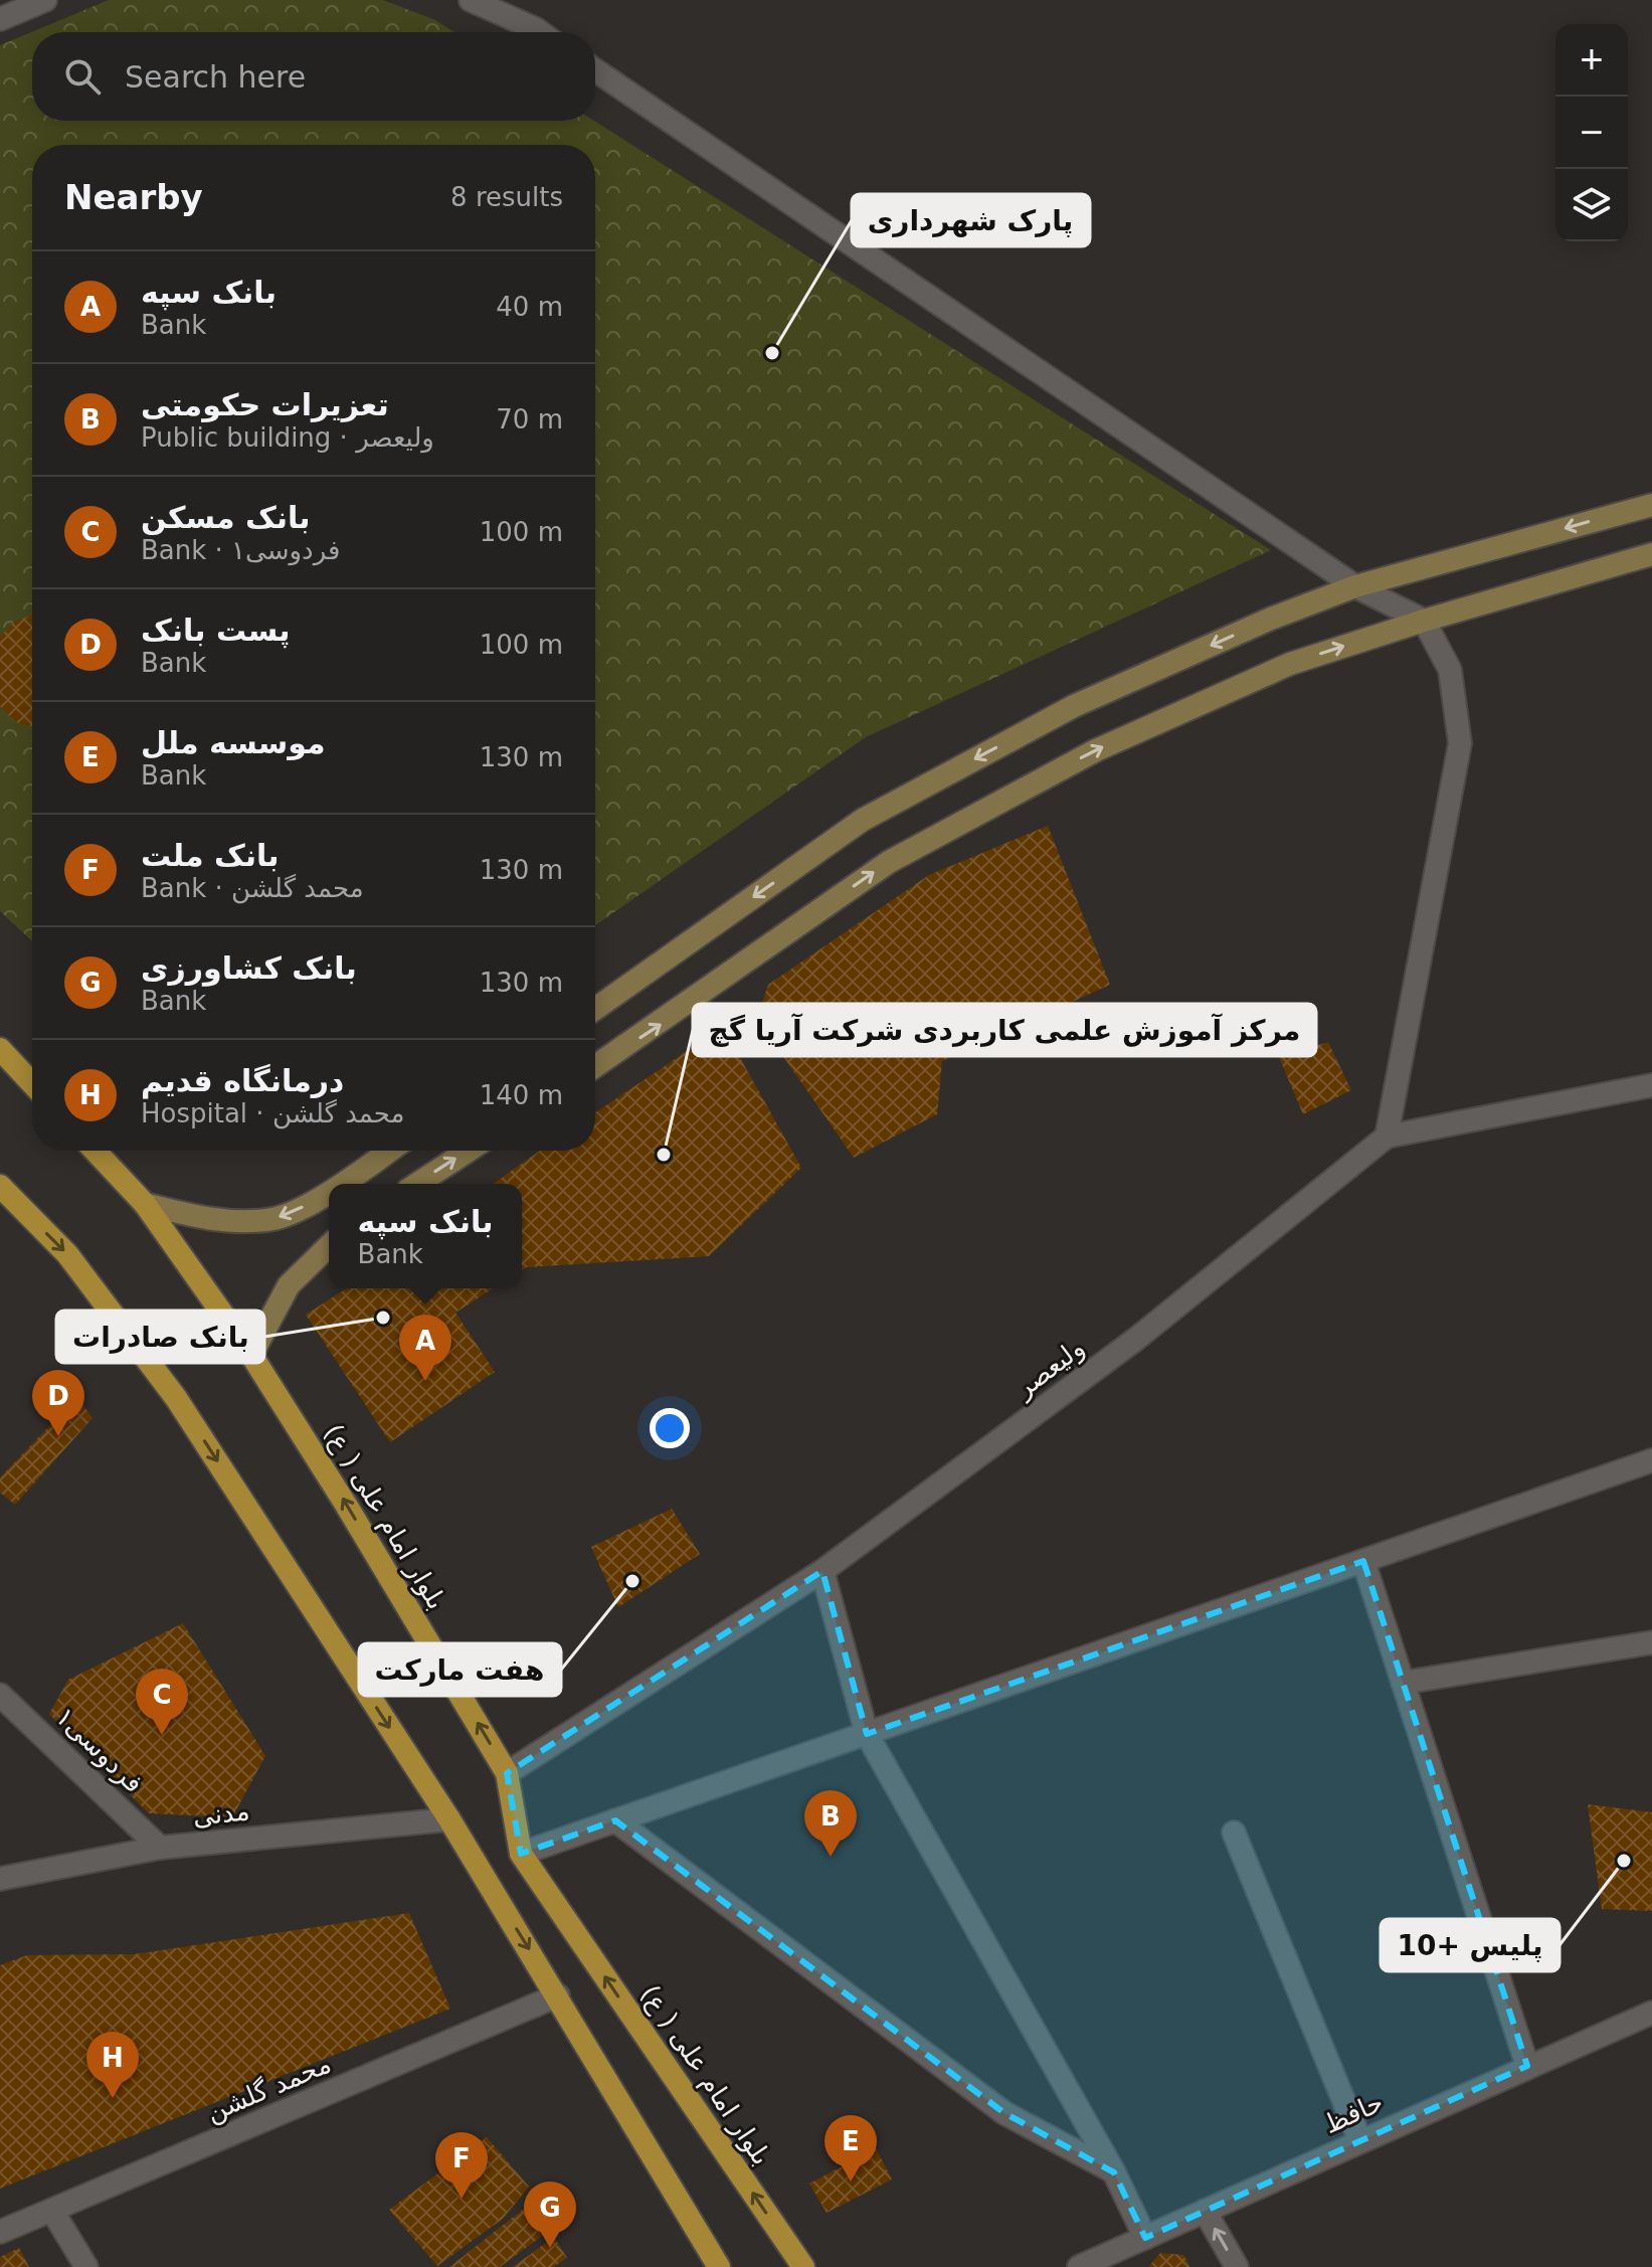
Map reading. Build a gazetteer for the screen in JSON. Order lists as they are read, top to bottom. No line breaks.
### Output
{"streets":{"main road":["بلوار امام علی ( ع)"],"street":["ولیعصر","فردوسی۱","مدنی","محمد گلشن","حافظ"]},"crossings":[["ولیعصر","بلوار امام علی ( ع)"],["فردوسی۱","مدنی"]],"places":["پارک شهرداری","مرکز آموزش علمی کاربردی شرکت آریا گچ","بانک صادرات","هفت مارکت","پلیس +10"],"page":{"map_buttons":["+","−"],"search":"Search here","heading":["Nearby","8 results"],"list":[{"mark":"A","name":"بانک سپه","note":"Bank","value":"40 m"},{"mark":"B","name":"تعزیرات حکومتی","note":"Public building · ولیعصر","value":"70 m"},{"mark":"C","name":"بانک مسکن","note":"Bank · فردوسی۱","value":"100 m"},{"mark":"D","name":"پست بانک","note":"Bank","value":"100 m"},{"mark":"E","name":"موسسه ملل","note":"Bank","value":"130 m"},{"mark":"F","name":"بانک ملت","note":"Bank · محمد گلشن","value":"130 m"},{"mark":"G","name":"بانک کشاورزی","note":"Bank","value":"130 m"},{"mark":"H","name":"درمانگاه قدیم","note":"Hospital · محمد گلشن","value":"140 m"}],"popup":["بانک سپه","Bank"],"pins":["A","D","C","B","H","E","F","G"]}}
